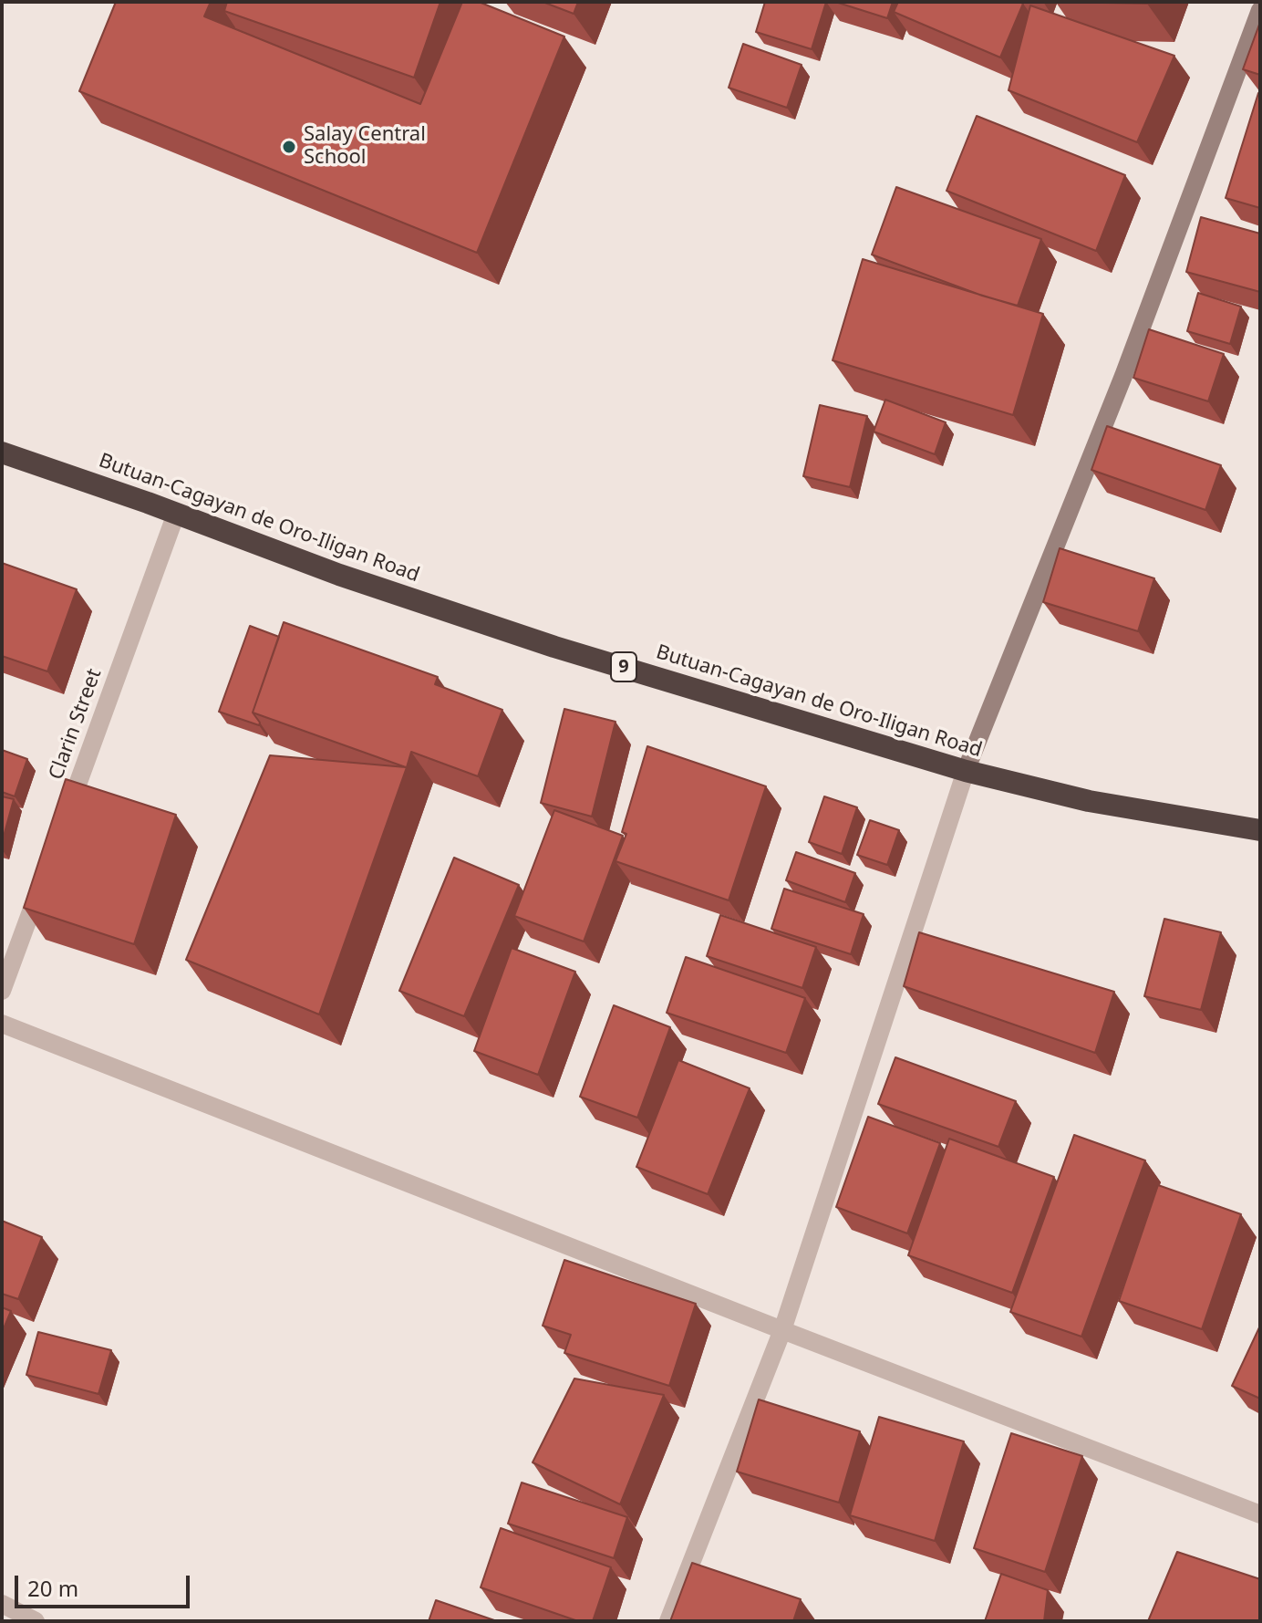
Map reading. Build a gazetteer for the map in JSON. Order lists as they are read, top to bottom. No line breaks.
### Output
{"streets":{"highway":["Butuan-Cagayan de Oro-Iligan Road","9"],"street":["Clarin Street"]},"crossings":[["Butuan-Cagayan de Oro-Iligan Road","Clarin Street"]],"places":["Salay Central School"],"scale_bar":"20 m"}
